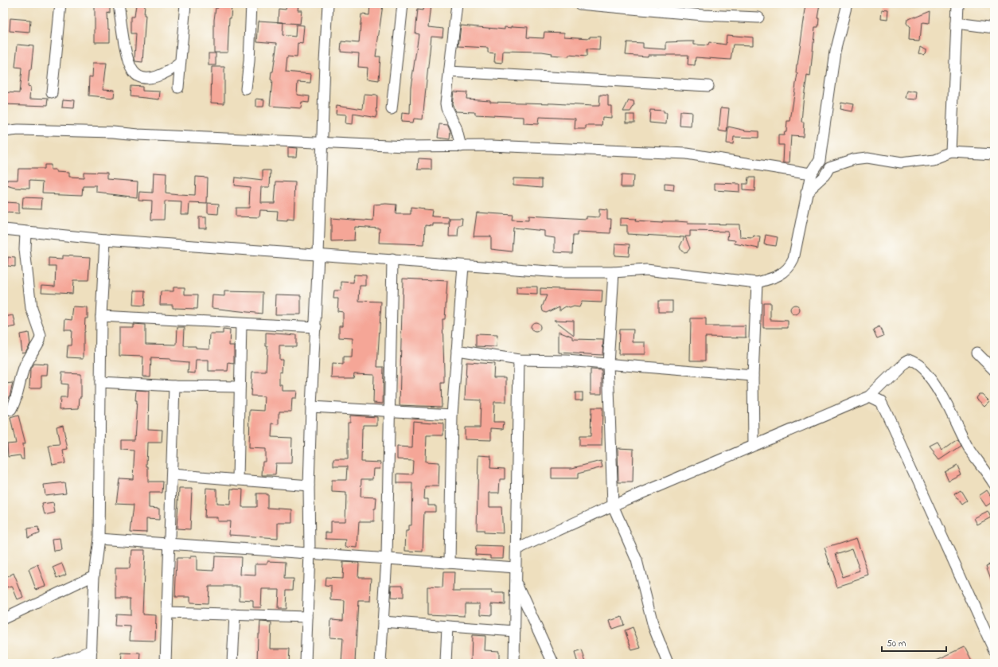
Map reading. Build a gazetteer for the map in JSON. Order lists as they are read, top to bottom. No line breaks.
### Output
{"scale_bar":"50 m"}
